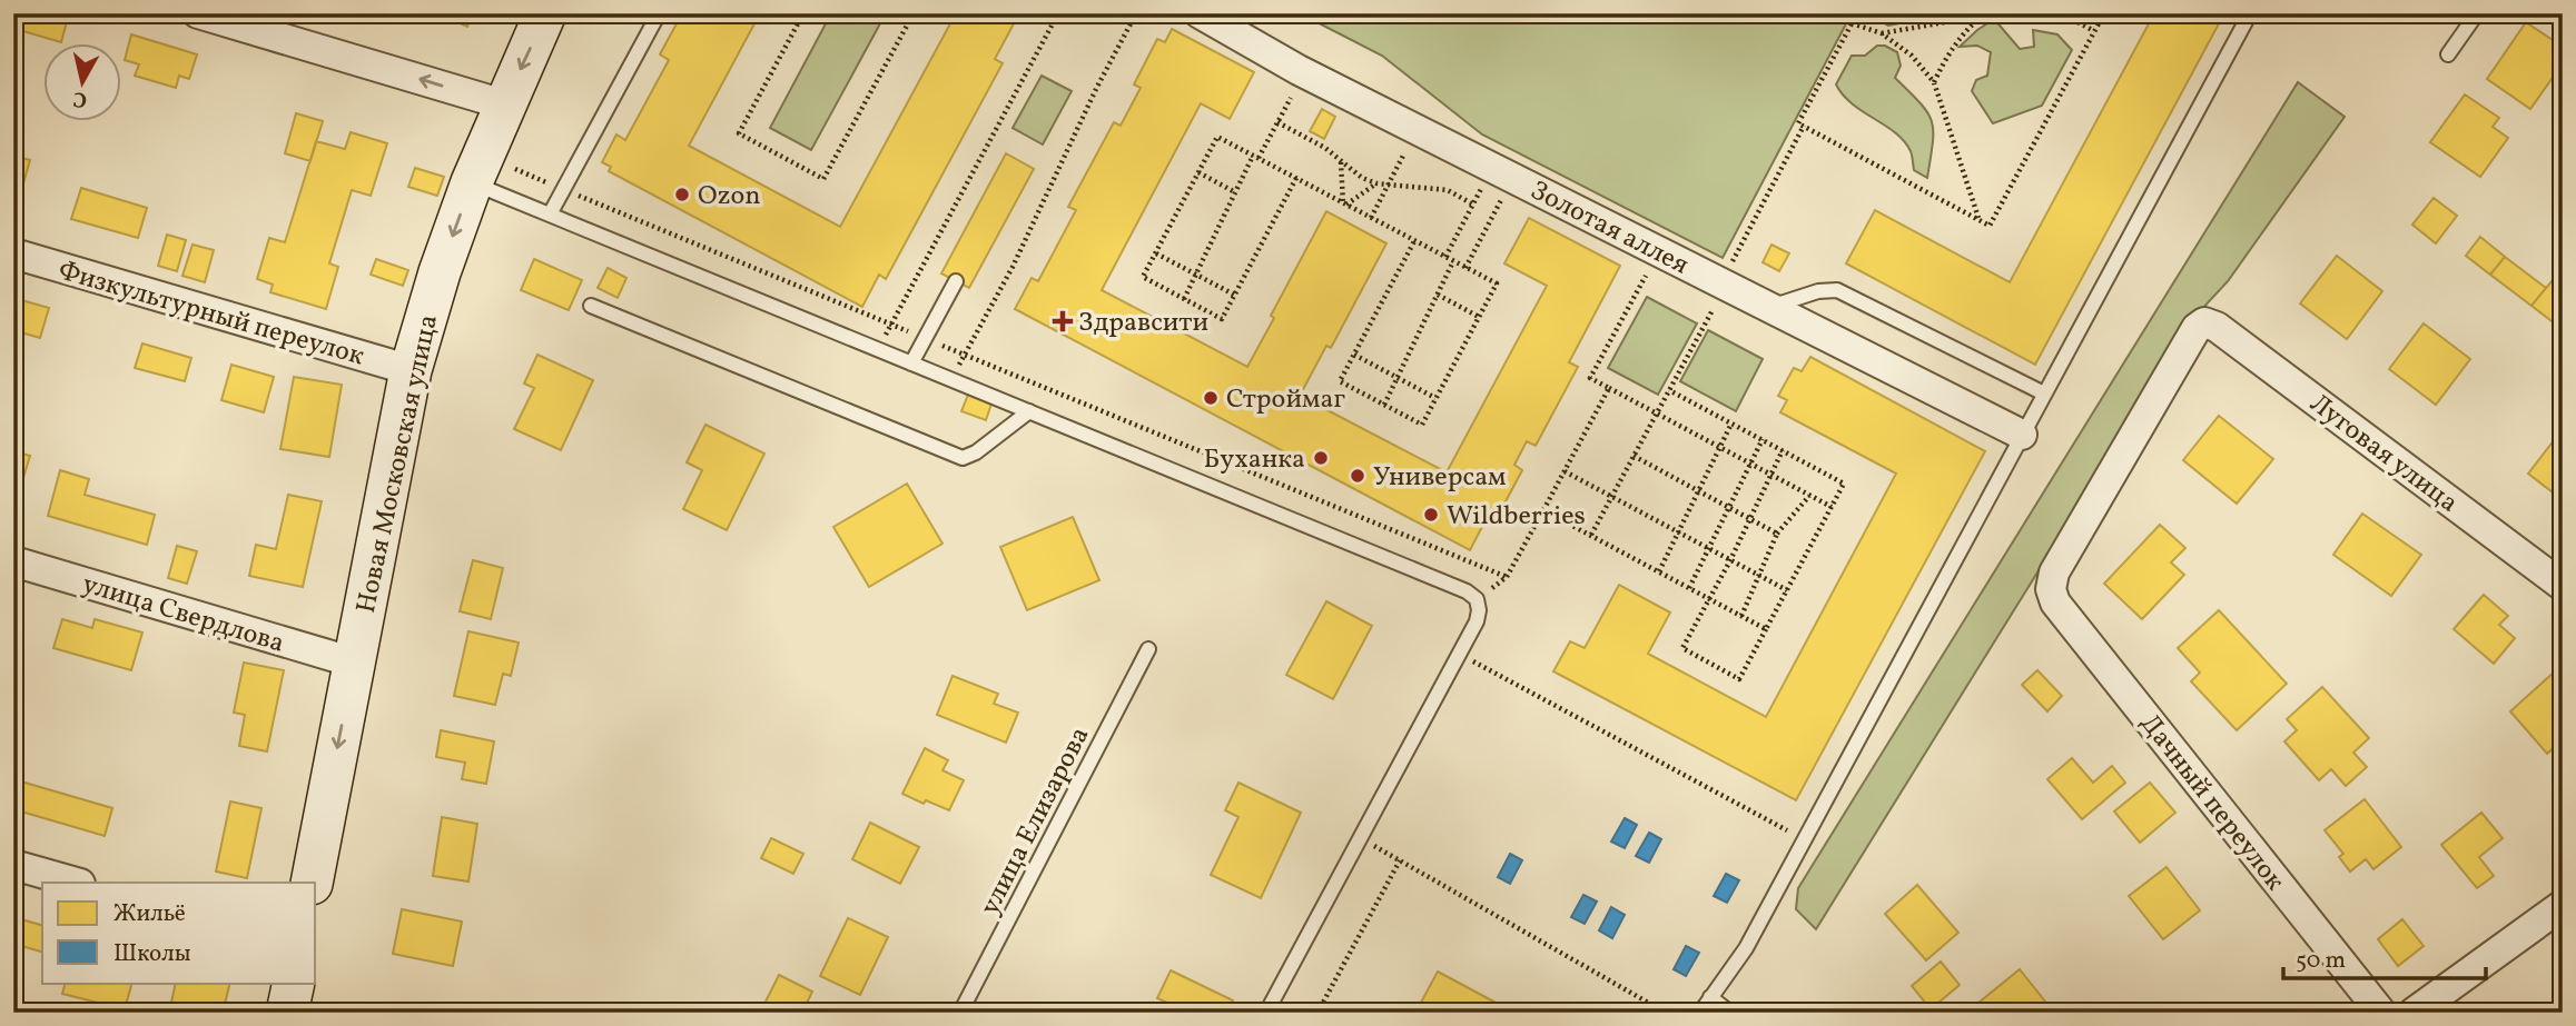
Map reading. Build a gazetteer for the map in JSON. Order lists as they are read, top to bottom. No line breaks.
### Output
{"streets":{"street":["Золотая аллея","Физкультурный переулок","Луговая улица","Новая Московская улица","улица Свердлова","Дачный переулок"],"lane":["улица Елизарова"]},"crossings":[["Физкультурный переулок","Новая Московская улица"],["Луговая улица","Дачный переулок"],["Новая Московская улица","улица Свердлова"]],"one_way":["Новая Московская улица"],"places":{"other":["Ozon","Строймаг","Буханка","Универсам","Wildberries"],"health":["Здравсити"]},"legend":["Жильё","Школы"],"scale_bar":"50 m","north":"bottom"}
